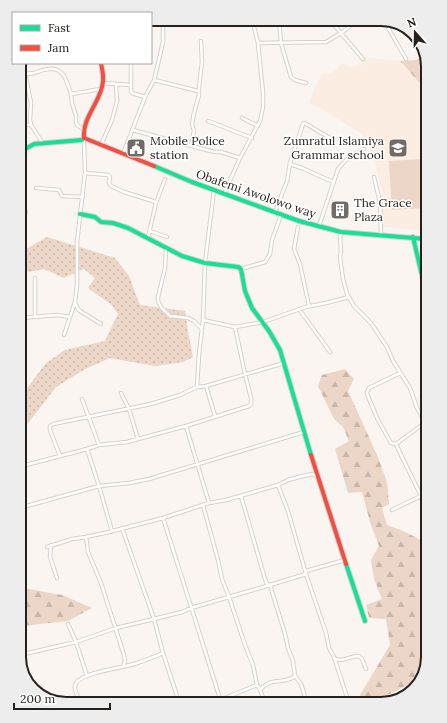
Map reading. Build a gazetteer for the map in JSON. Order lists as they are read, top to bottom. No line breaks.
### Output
{"streets":{"street":["Obafemi Awolowo way"]},"places":{"public building":["Mobile Police station"],"school or university":["Zumratul Islamiya Grammar school"],"building":["The Grace Plaza"]},"legend":["Fast","Jam"],"scale_bar":"200 m","north":"top"}
